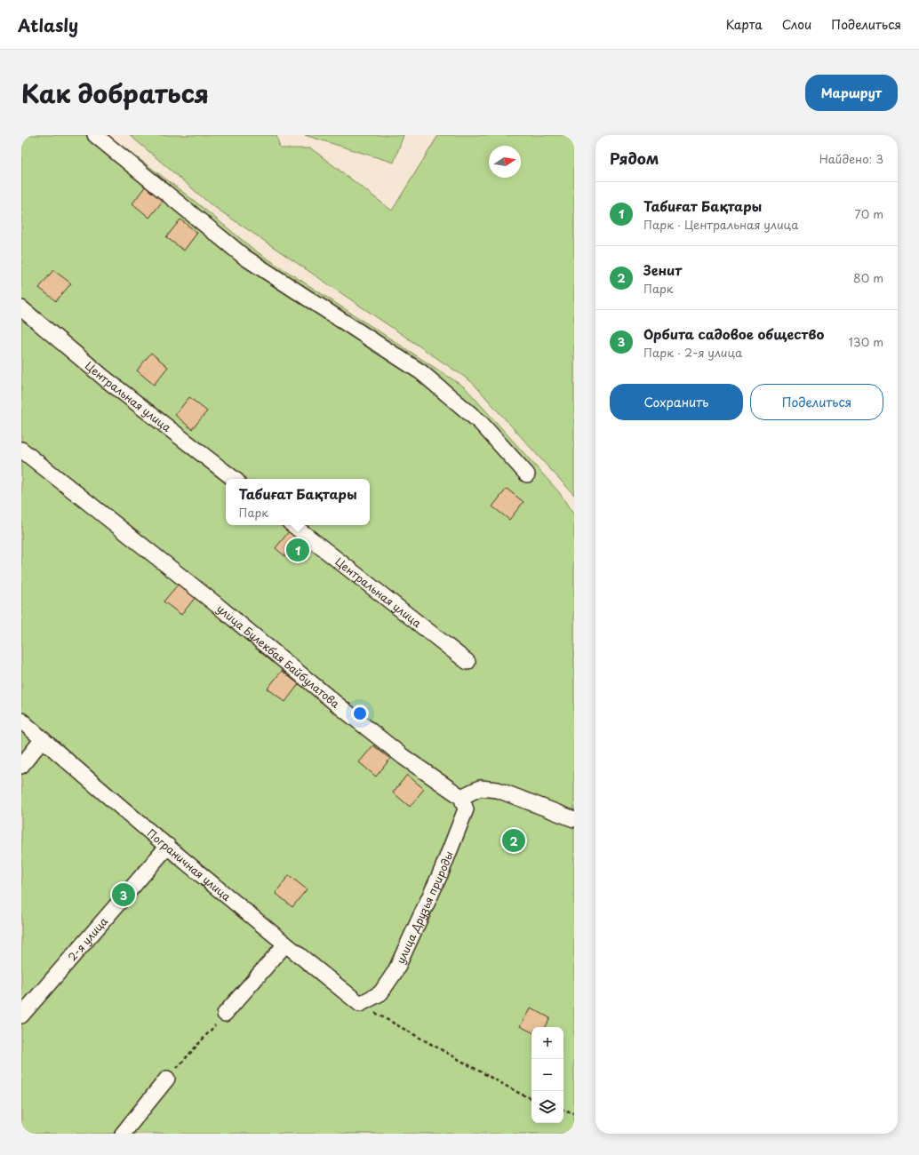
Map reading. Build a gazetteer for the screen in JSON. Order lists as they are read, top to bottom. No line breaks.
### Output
{"streets":{"street":["Центральная улица","улица Булекбая Байбулатова","Пограничная улица","улица Друзья природы","2-я улица"]},"crossings":[["улица Булекбая Байбулатова","улица Друзья природы"],["Пограничная улица","улица Друзья природы"],["Пограничная улица","2-я улица"]],"north":"right","page":{"header":"Atlasly","nav":["Карта","Слои","Поделиться"],"title":"Как добраться","buttons":["Маршрут",["Сохранить","Поделиться"]],"heading":["Рядом","Найдено: 3"],"list":[{"mark":"1","name":"Табиғат Бақтары","note":"Парк · Центральная улица","value":"70 m"},{"mark":"2","name":"Зенит","note":"Парк","value":"80 m"},{"mark":"3","name":"Орбита садовое общество","note":"Парк · 2-я улица","value":"130 m"}],"popup":["Табиғат Бақтары","Парк"],"pins":["1","2","3"],"map_buttons":["+","−"]}}
